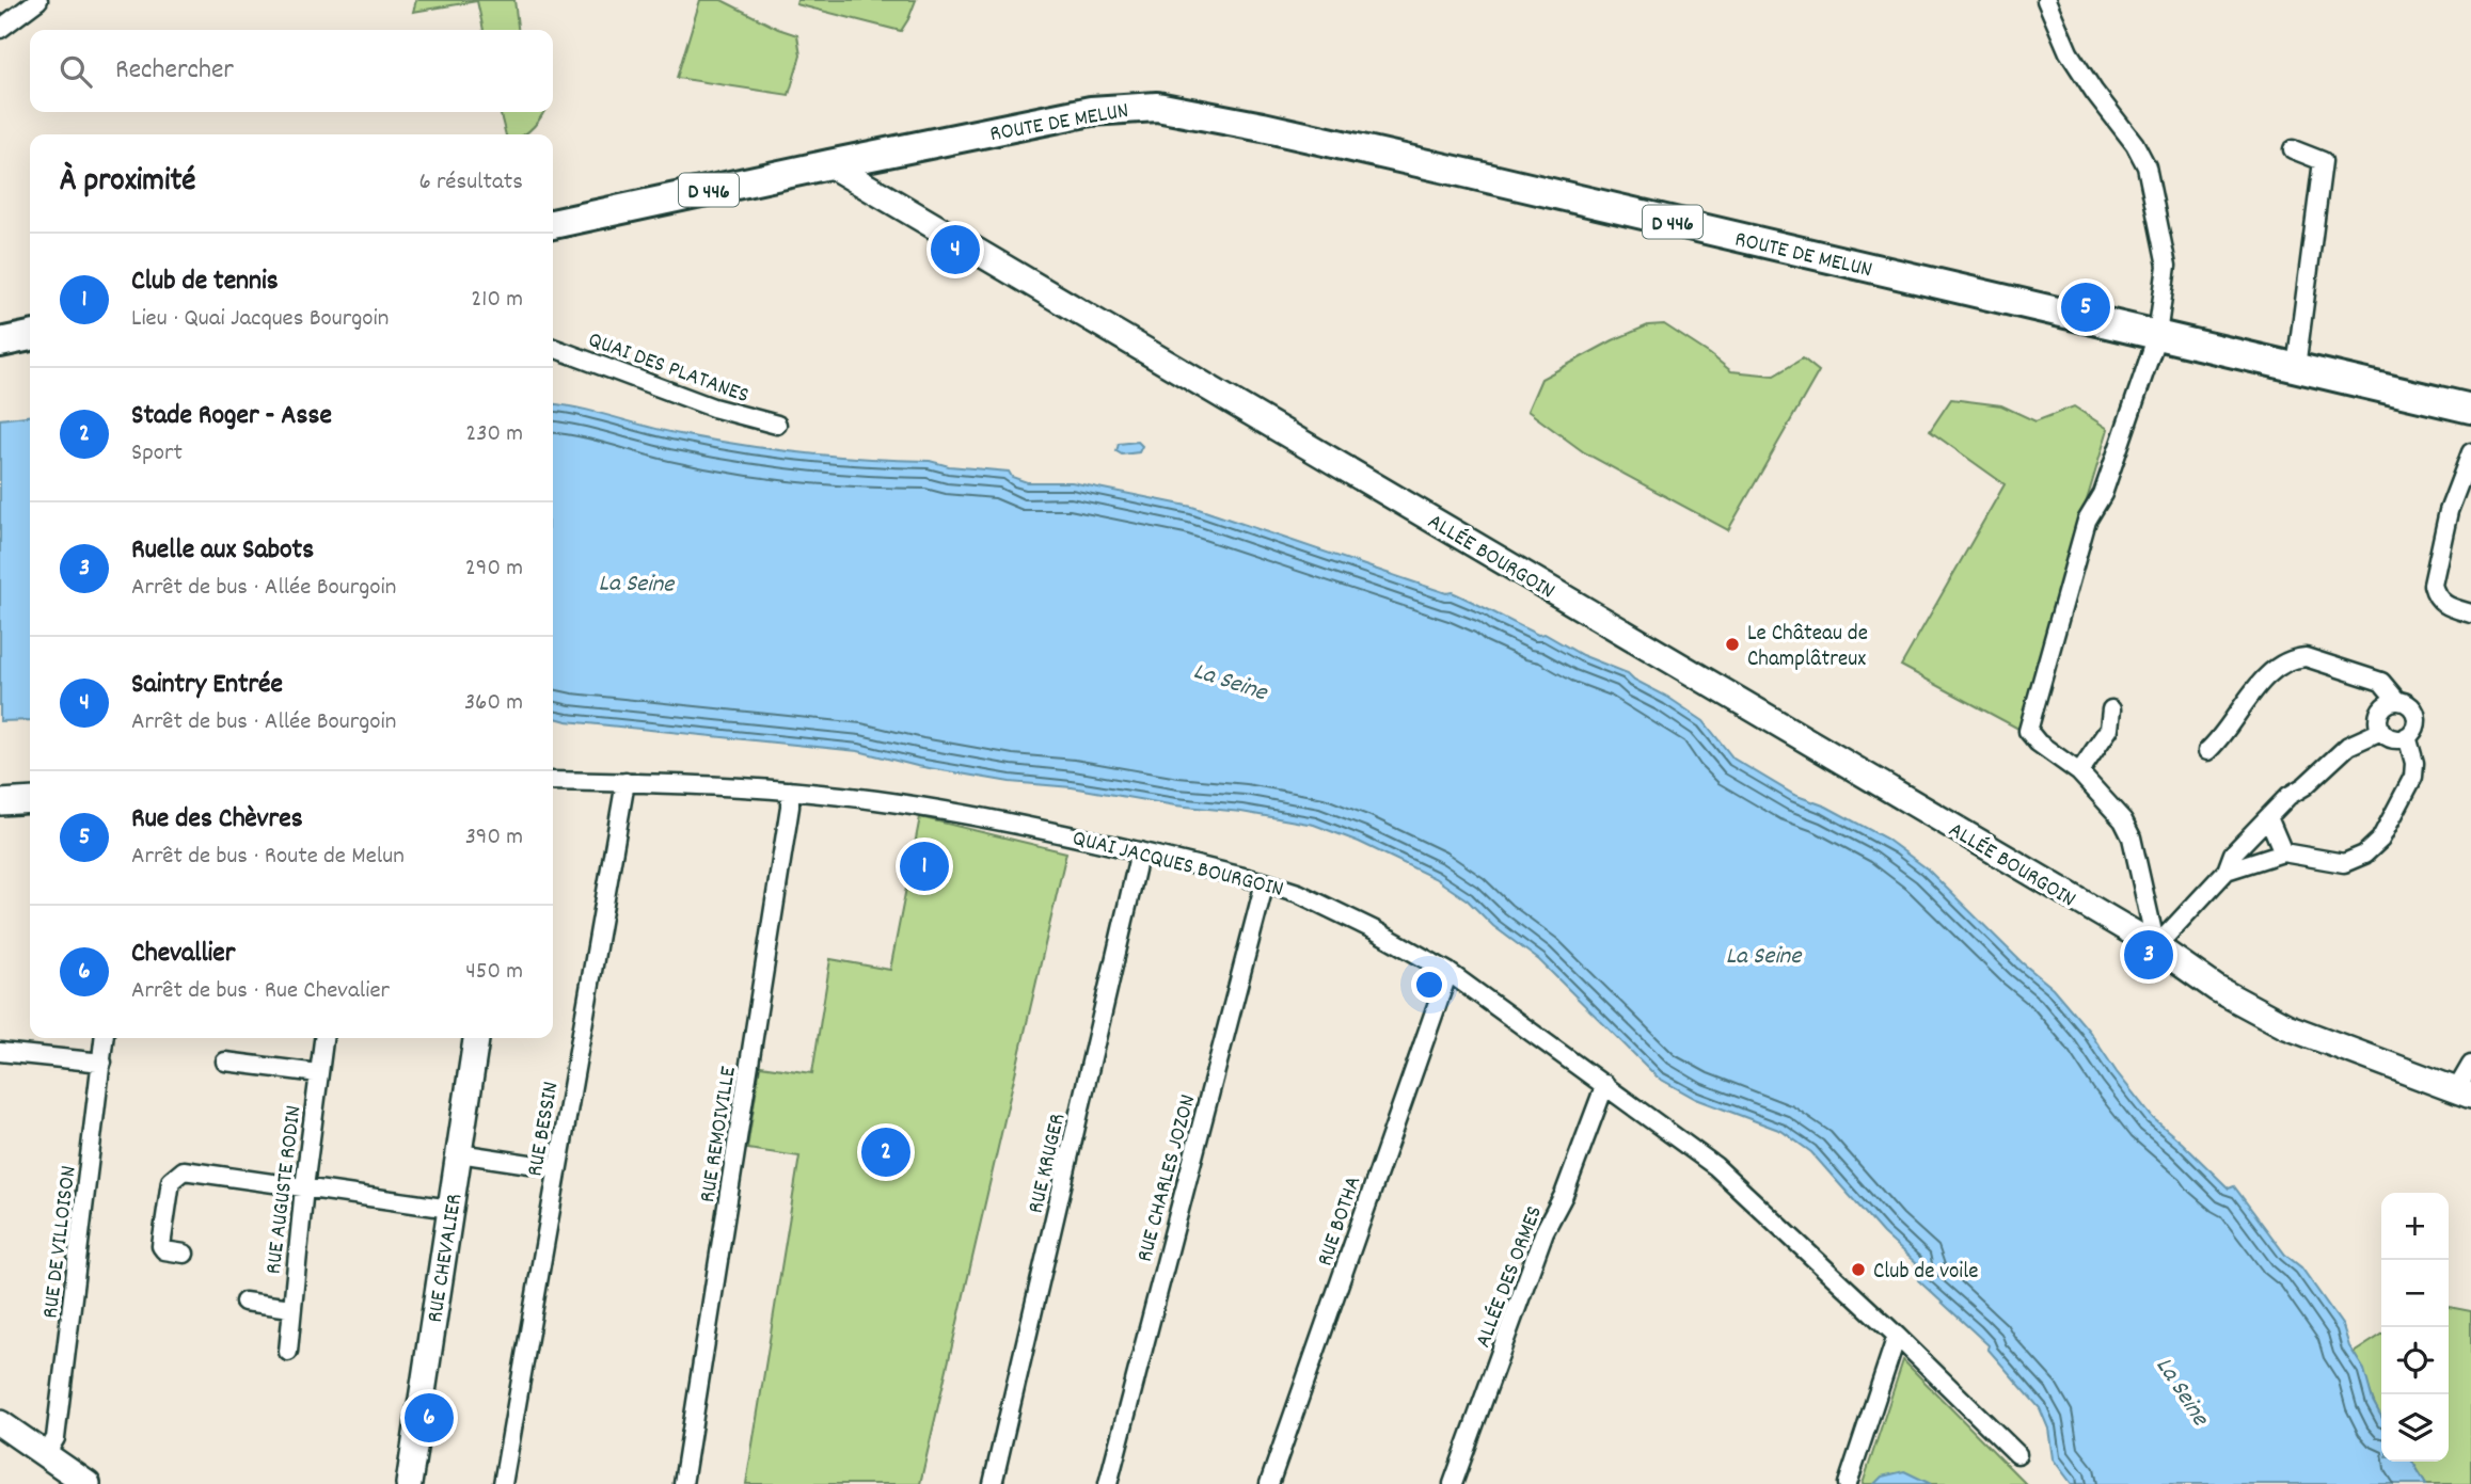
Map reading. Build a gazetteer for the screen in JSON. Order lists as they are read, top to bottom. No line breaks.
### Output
{"streets":{"main road":["ROUTE DE MELUN","D 446"],"street":["QUAI DES PLATANES","ALLÉE BOURGOIN","QUAI JACQUES BOURGOIN","RUE BESSIN","RUE REMOIVILLE","RUE KRUGER","RUE CHARLES JOZON","RUE AUGUSTE RODIN","RUE BOTHA","RUE DE VILLOISON","RUE CHEVALIER","ALLÉE DES ORMES"]},"crossings":[["ROUTE DE MELUN","D 446"],["ROUTE DE MELUN","ALLÉE BOURGOIN"],["D 446","ALLÉE BOURGOIN"],["QUAI JACQUES BOURGOIN","RUE BESSIN"],["QUAI JACQUES BOURGOIN","RUE REMOIVILLE"],["QUAI JACQUES BOURGOIN","RUE KRUGER"],["QUAI JACQUES BOURGOIN","RUE CHARLES JOZON"],["QUAI JACQUES BOURGOIN","RUE BOTHA"],["QUAI JACQUES BOURGOIN","ALLÉE DES ORMES"]],"water":["La Seine"],"places":["Le Château de Champlâtreux","Club de voile"],"page":{"search":"Rechercher","heading":["À proximité","6 résultats"],"pins":["4","5","1","3","2","6"],"list":[{"mark":"1","name":"Club de tennis","note":"Lieu · Quai Jacques Bourgoin","value":"210 m"},{"mark":"2","name":"Stade Roger - Asse","note":"Sport","value":"230 m"},{"mark":"3","name":"Ruelle aux Sabots","note":"Arrêt de bus · Allée Bourgoin","value":"290 m"},{"mark":"4","name":"Saintry Entrée","note":"Arrêt de bus · Allée Bourgoin","value":"360 m"},{"mark":"5","name":"Rue des Chèvres","note":"Arrêt de bus · Route de Melun","value":"390 m"},{"mark":"6","name":"Chevallier","note":"Arrêt de bus · Rue Chevalier","value":"450 m"}],"map_buttons":["+","−"]}}
